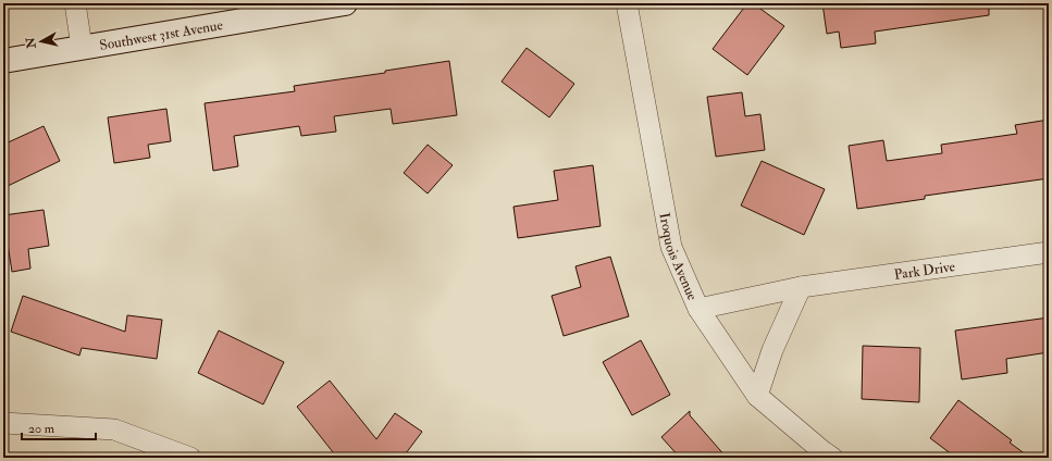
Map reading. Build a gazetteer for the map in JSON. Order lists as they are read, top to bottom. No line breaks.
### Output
{"streets":{"main road":["Southwest 31st Avenue"],"street":["Iroquois Avenue","Park Drive"]},"crossings":[["Iroquois Avenue","Park Drive"]],"scale_bar":"20 m","north":"left"}
